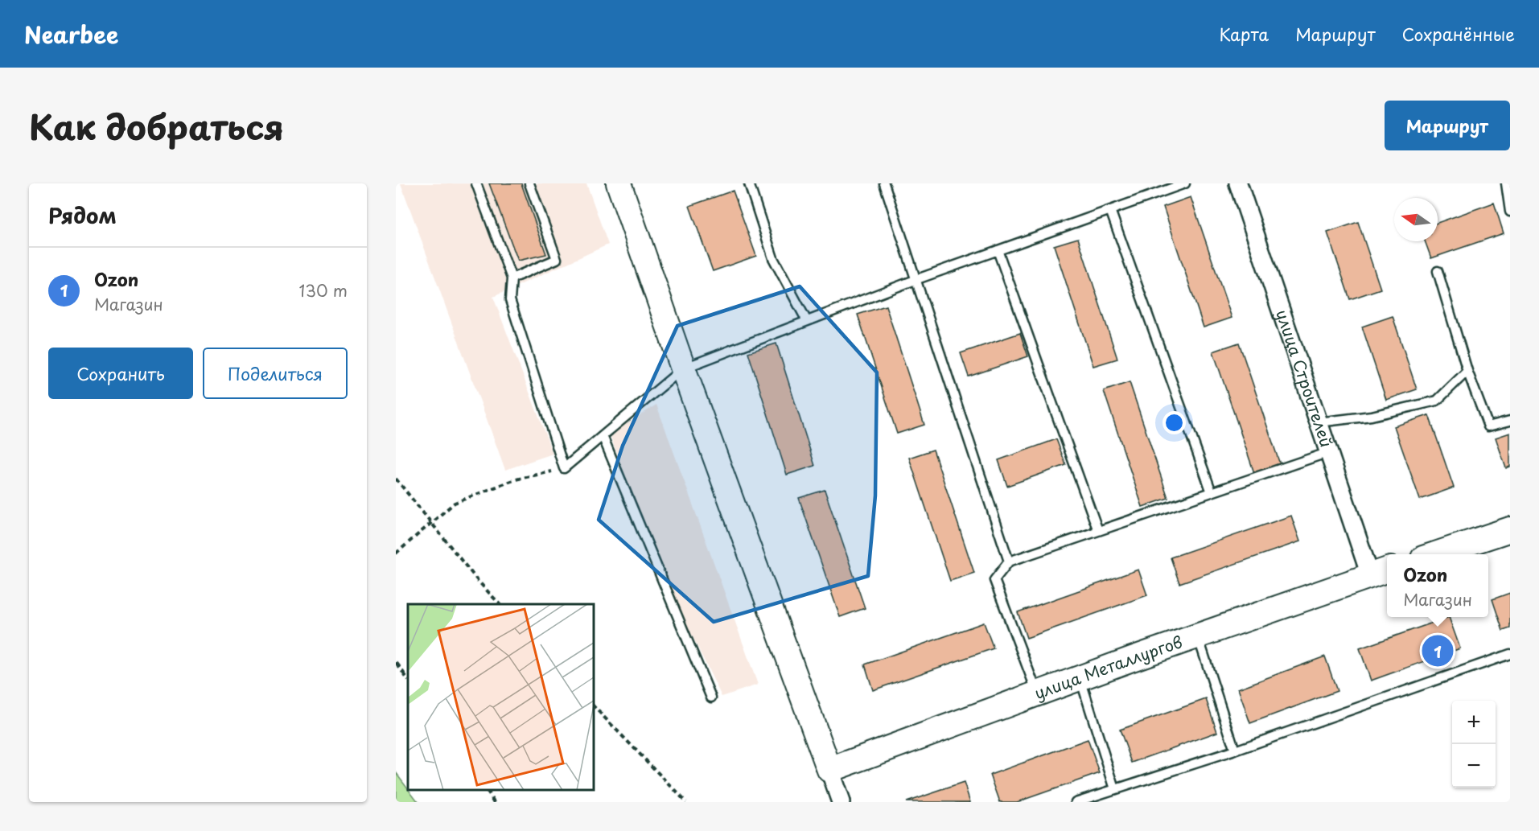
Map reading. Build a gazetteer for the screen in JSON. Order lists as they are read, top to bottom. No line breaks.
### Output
{"streets":{"main road":["улица Металлургов"],"street":["улица Строителей"]},"crossings":[["улица Строителей","улица Металлургов"]],"north":"left","page":{"header":"Nearbee","nav":["Карта","Маршрут","Сохранённые"],"title":"Как добраться","buttons":["Маршрут",["Сохранить","Поделиться"]],"heading":"Рядом","list":[{"mark":"1","name":"Ozon","note":"Магазин","value":"130 m"}],"popup":["Ozon","Магазин"],"pins":"1","map_buttons":["+","−"]}}
